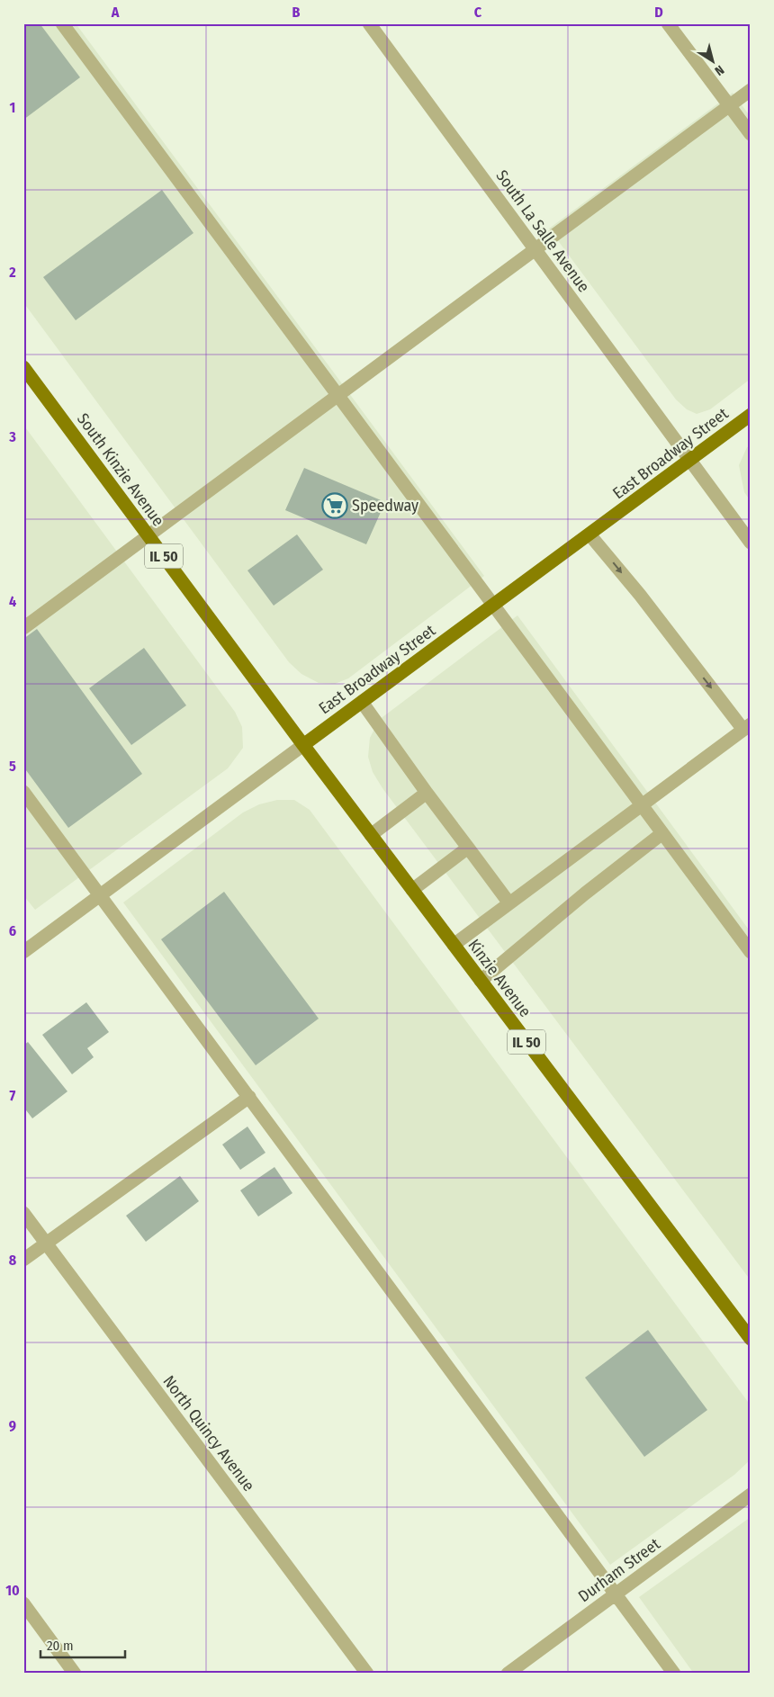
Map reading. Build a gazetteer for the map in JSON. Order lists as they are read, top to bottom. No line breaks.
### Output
{"streets":{"main road":["East Broadway Street","South Kinzie Avenue","IL 50","Kinzie Avenue"],"street":["South La Salle Avenue","North Quincy Avenue","Durham Street"]},"crossings":[["South La Salle Avenue","East Broadway Street"],["East Broadway Street","South Kinzie Avenue"],["East Broadway Street","Kinzie Avenue"],["South Kinzie Avenue","Kinzie Avenue"]],"places":{"supermarket":["Speedway"]},"scale_bar":"20 m","north":"bottom right","grid":{"columns":["A","B","C","D"],"rows":["1","2","3","4","5","6","7","8","9","10"]}}
